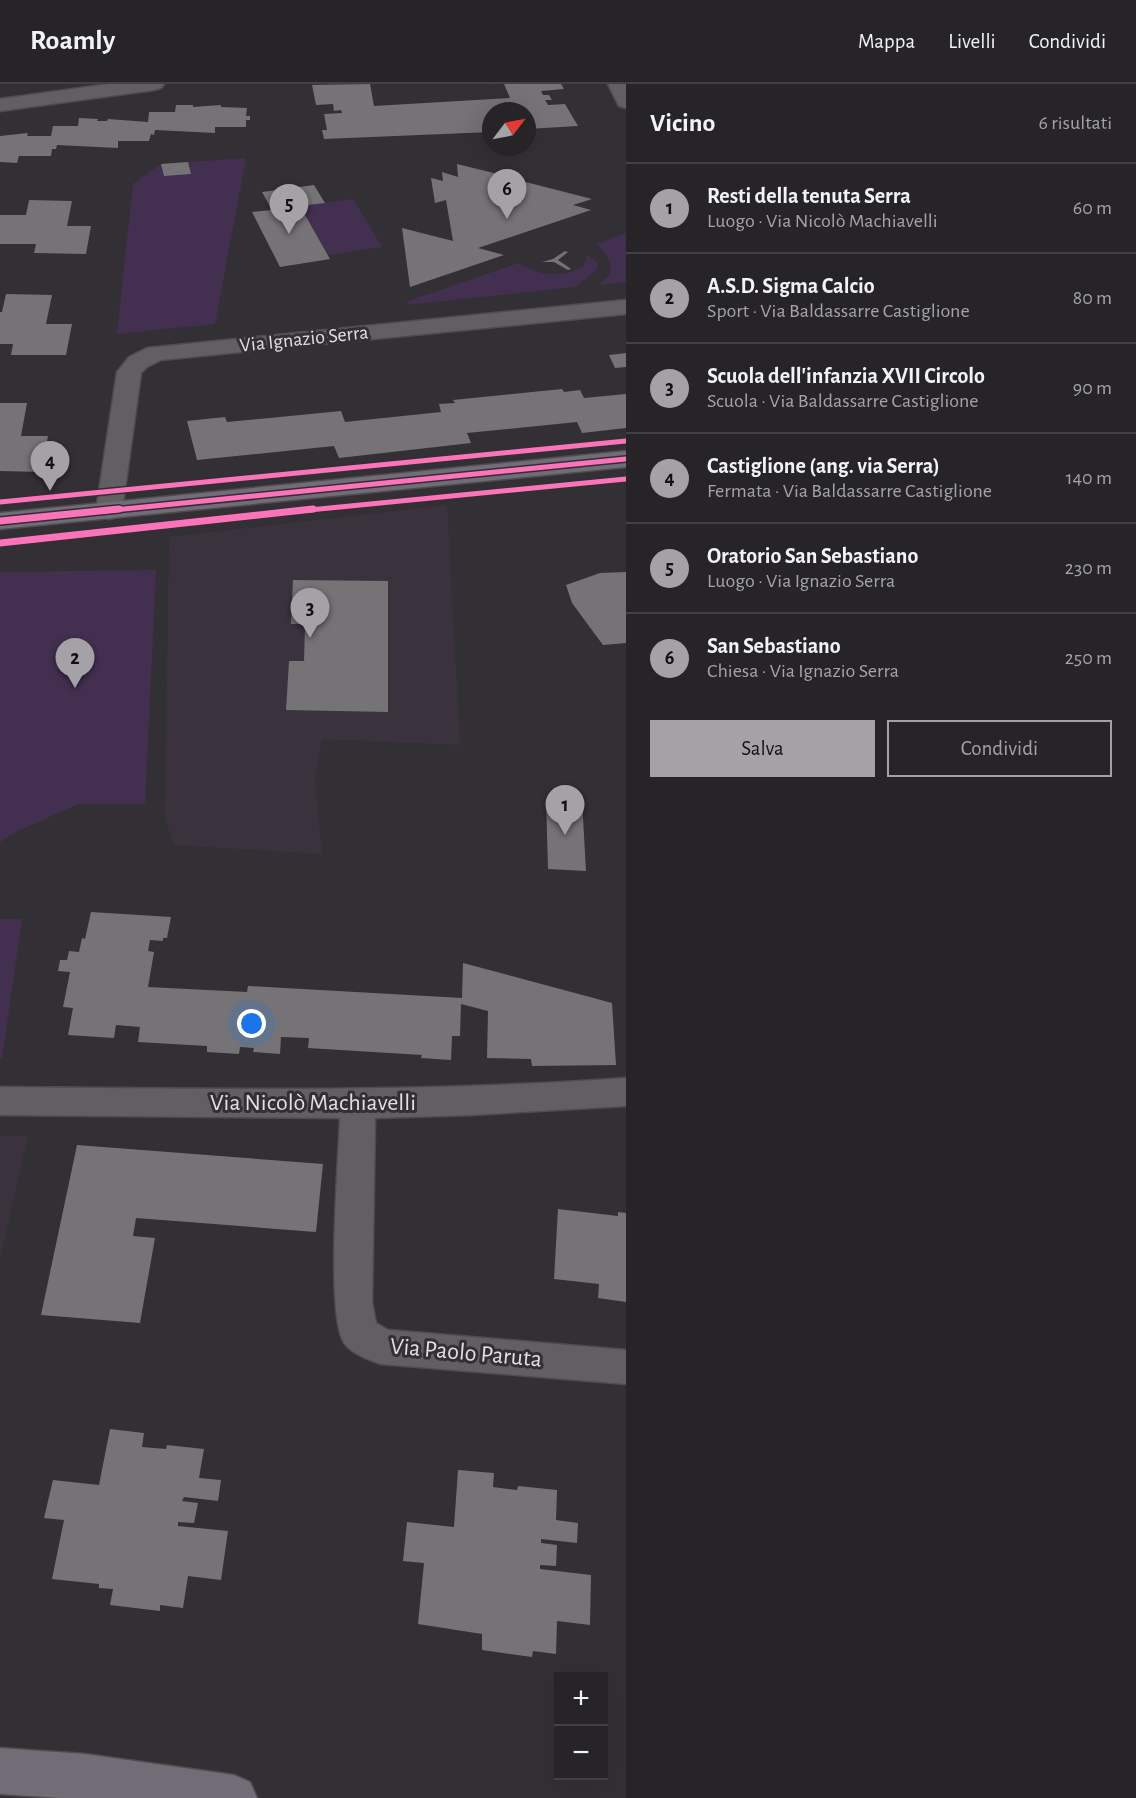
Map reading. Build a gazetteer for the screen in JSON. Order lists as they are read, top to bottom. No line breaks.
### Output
{"streets":{"street":["Via Ignazio Serra","Via Nicolò Machiavelli","Via Paolo Paruta"]},"crossings":[["Via Nicolò Machiavelli","Via Paolo Paruta"]],"north":"top right","page":{"header":"Roamly","nav":["Mappa","Livelli","Condividi"],"heading":["Vicino","6 risultati"],"list":[{"mark":"1","name":"Resti della tenuta Serra","note":"Luogo · Via Nicolò Machiavelli","value":"60 m"},{"mark":"2","name":"A.S.D. Sigma Calcio","note":"Sport · Via Baldassarre Castiglione","value":"80 m"},{"mark":"3","name":"Scuola dell'infanzia XVII Circolo","note":"Scuola · Via Baldassarre Castiglione","value":"90 m"},{"mark":"4","name":"Castiglione (ang. via Serra)","note":"Fermata · Via Baldassarre Castiglione","value":"140 m"},{"mark":"5","name":"Oratorio San Sebastiano","note":"Luogo · Via Ignazio Serra","value":"230 m"},{"mark":"6","name":"San Sebastiano","note":"Chiesa · Via Ignazio Serra","value":"250 m"}],"pins":["6","5","4","3","2","1"],"buttons":["Salva","Condividi"],"map_buttons":["+","−"]}}
